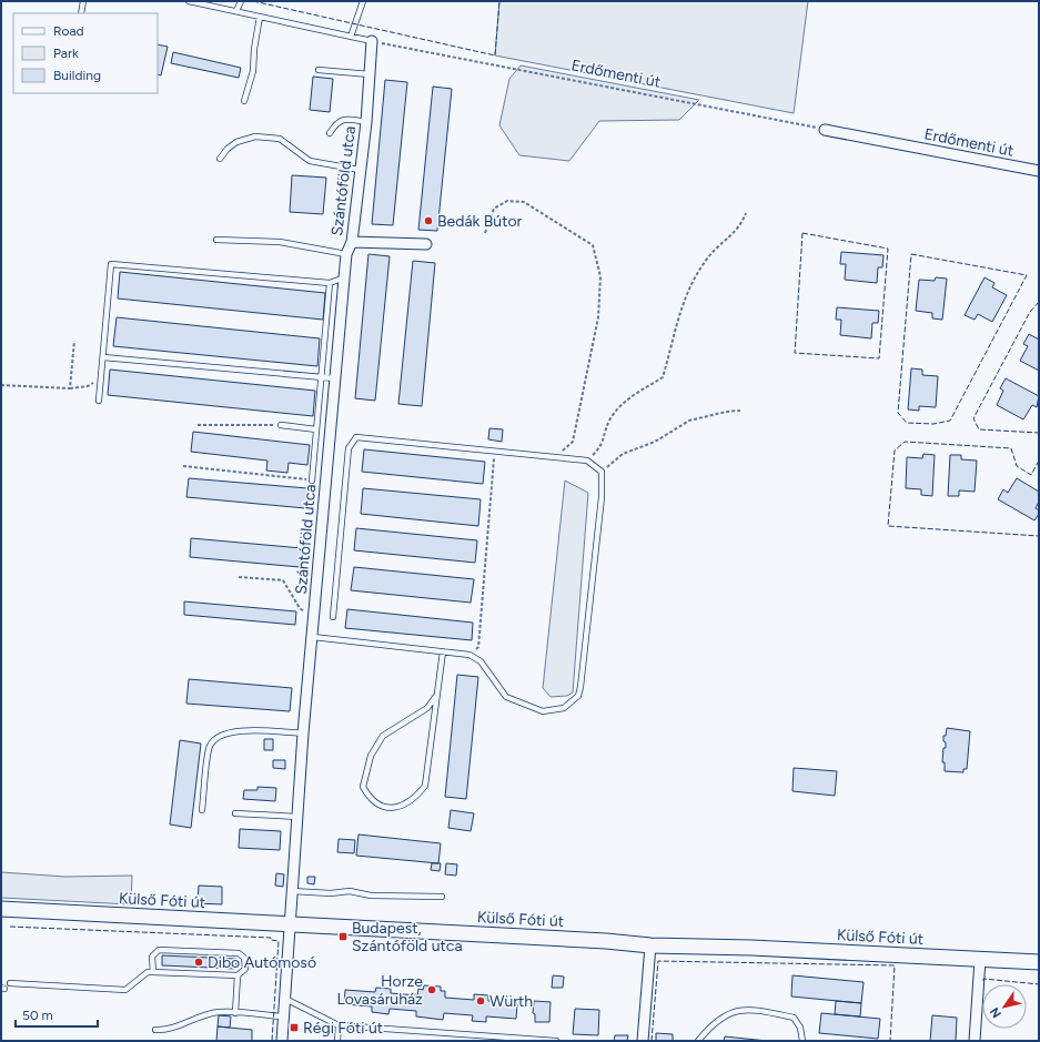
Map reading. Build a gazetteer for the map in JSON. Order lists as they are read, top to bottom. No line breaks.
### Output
{"streets":{"main road":["Külső Fóti út"],"street":["Erdőmenti út","Szántóföld utca"]},"crossings":[["Erdőmenti út","Szántóföld utca"],["Szántóföld utca","Külső Fóti út"]],"places":{"other":["Bedák Bútor","Dibo Autómosó","Horze Lovasáruház","Würth"],"transit":["Budapest, Szántóföld utca","Régi Fóti út"]},"legend":["Road","Park","Building"],"scale_bar":"50 m","north":"bottom left"}
